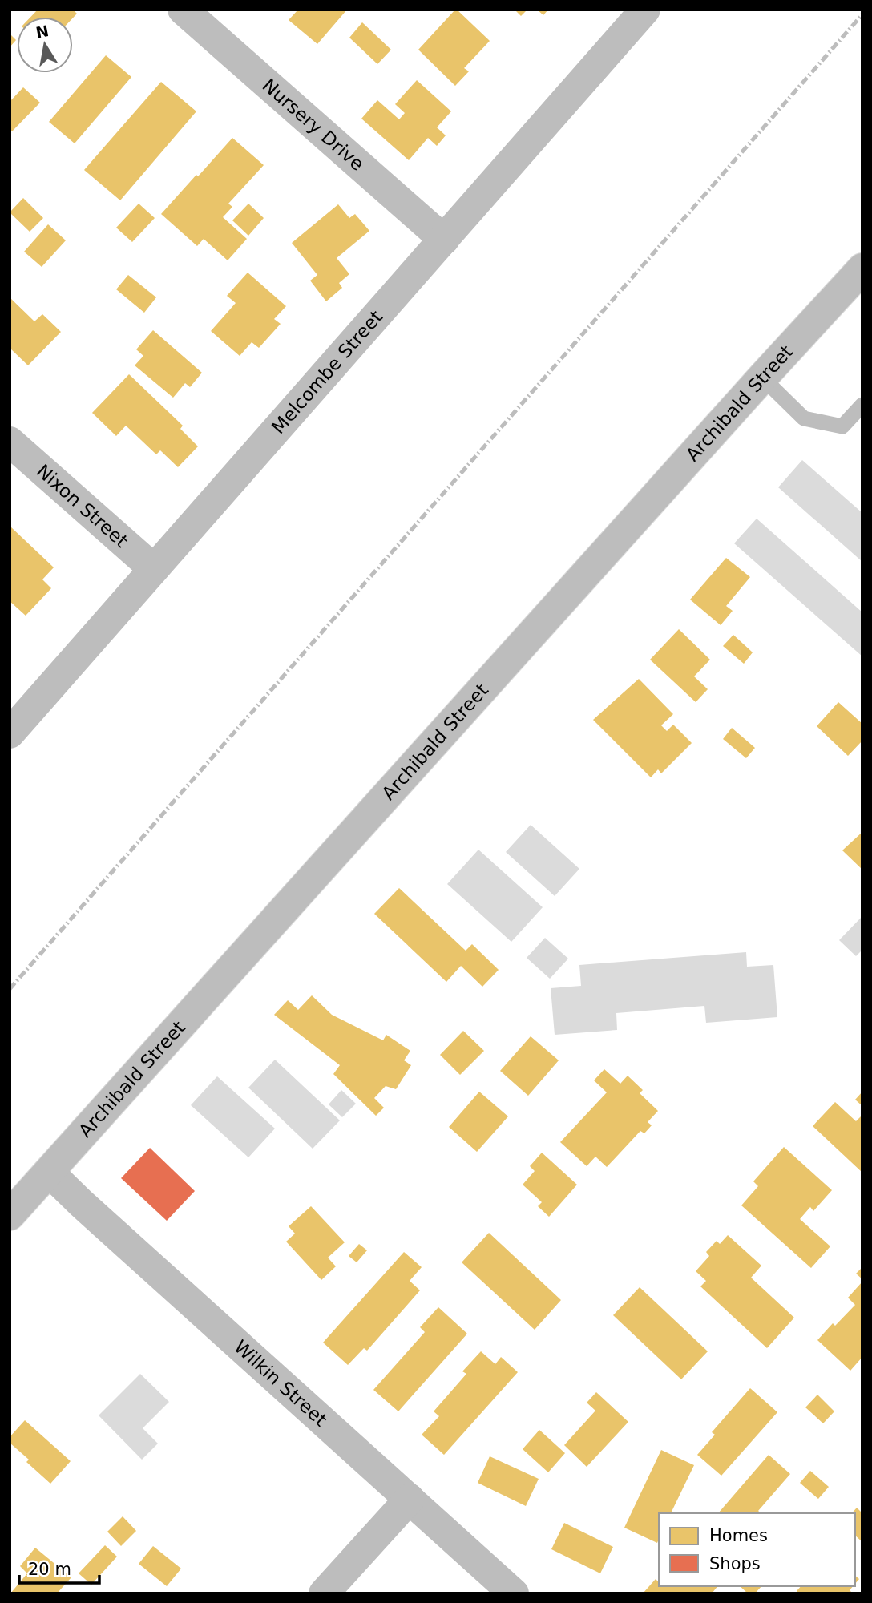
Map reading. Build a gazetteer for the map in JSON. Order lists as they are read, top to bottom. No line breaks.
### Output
{"streets":{"main road":["Nursery Drive","Melcombe Street","Archibald Street","Nixon Street","Wilkin Street"]},"crossings":[["Nursery Drive","Melcombe Street"],["Melcombe Street","Nixon Street"],["Archibald Street","Wilkin Street"]],"legend":["Homes","Shops"],"scale_bar":"20 m","north":"top"}
